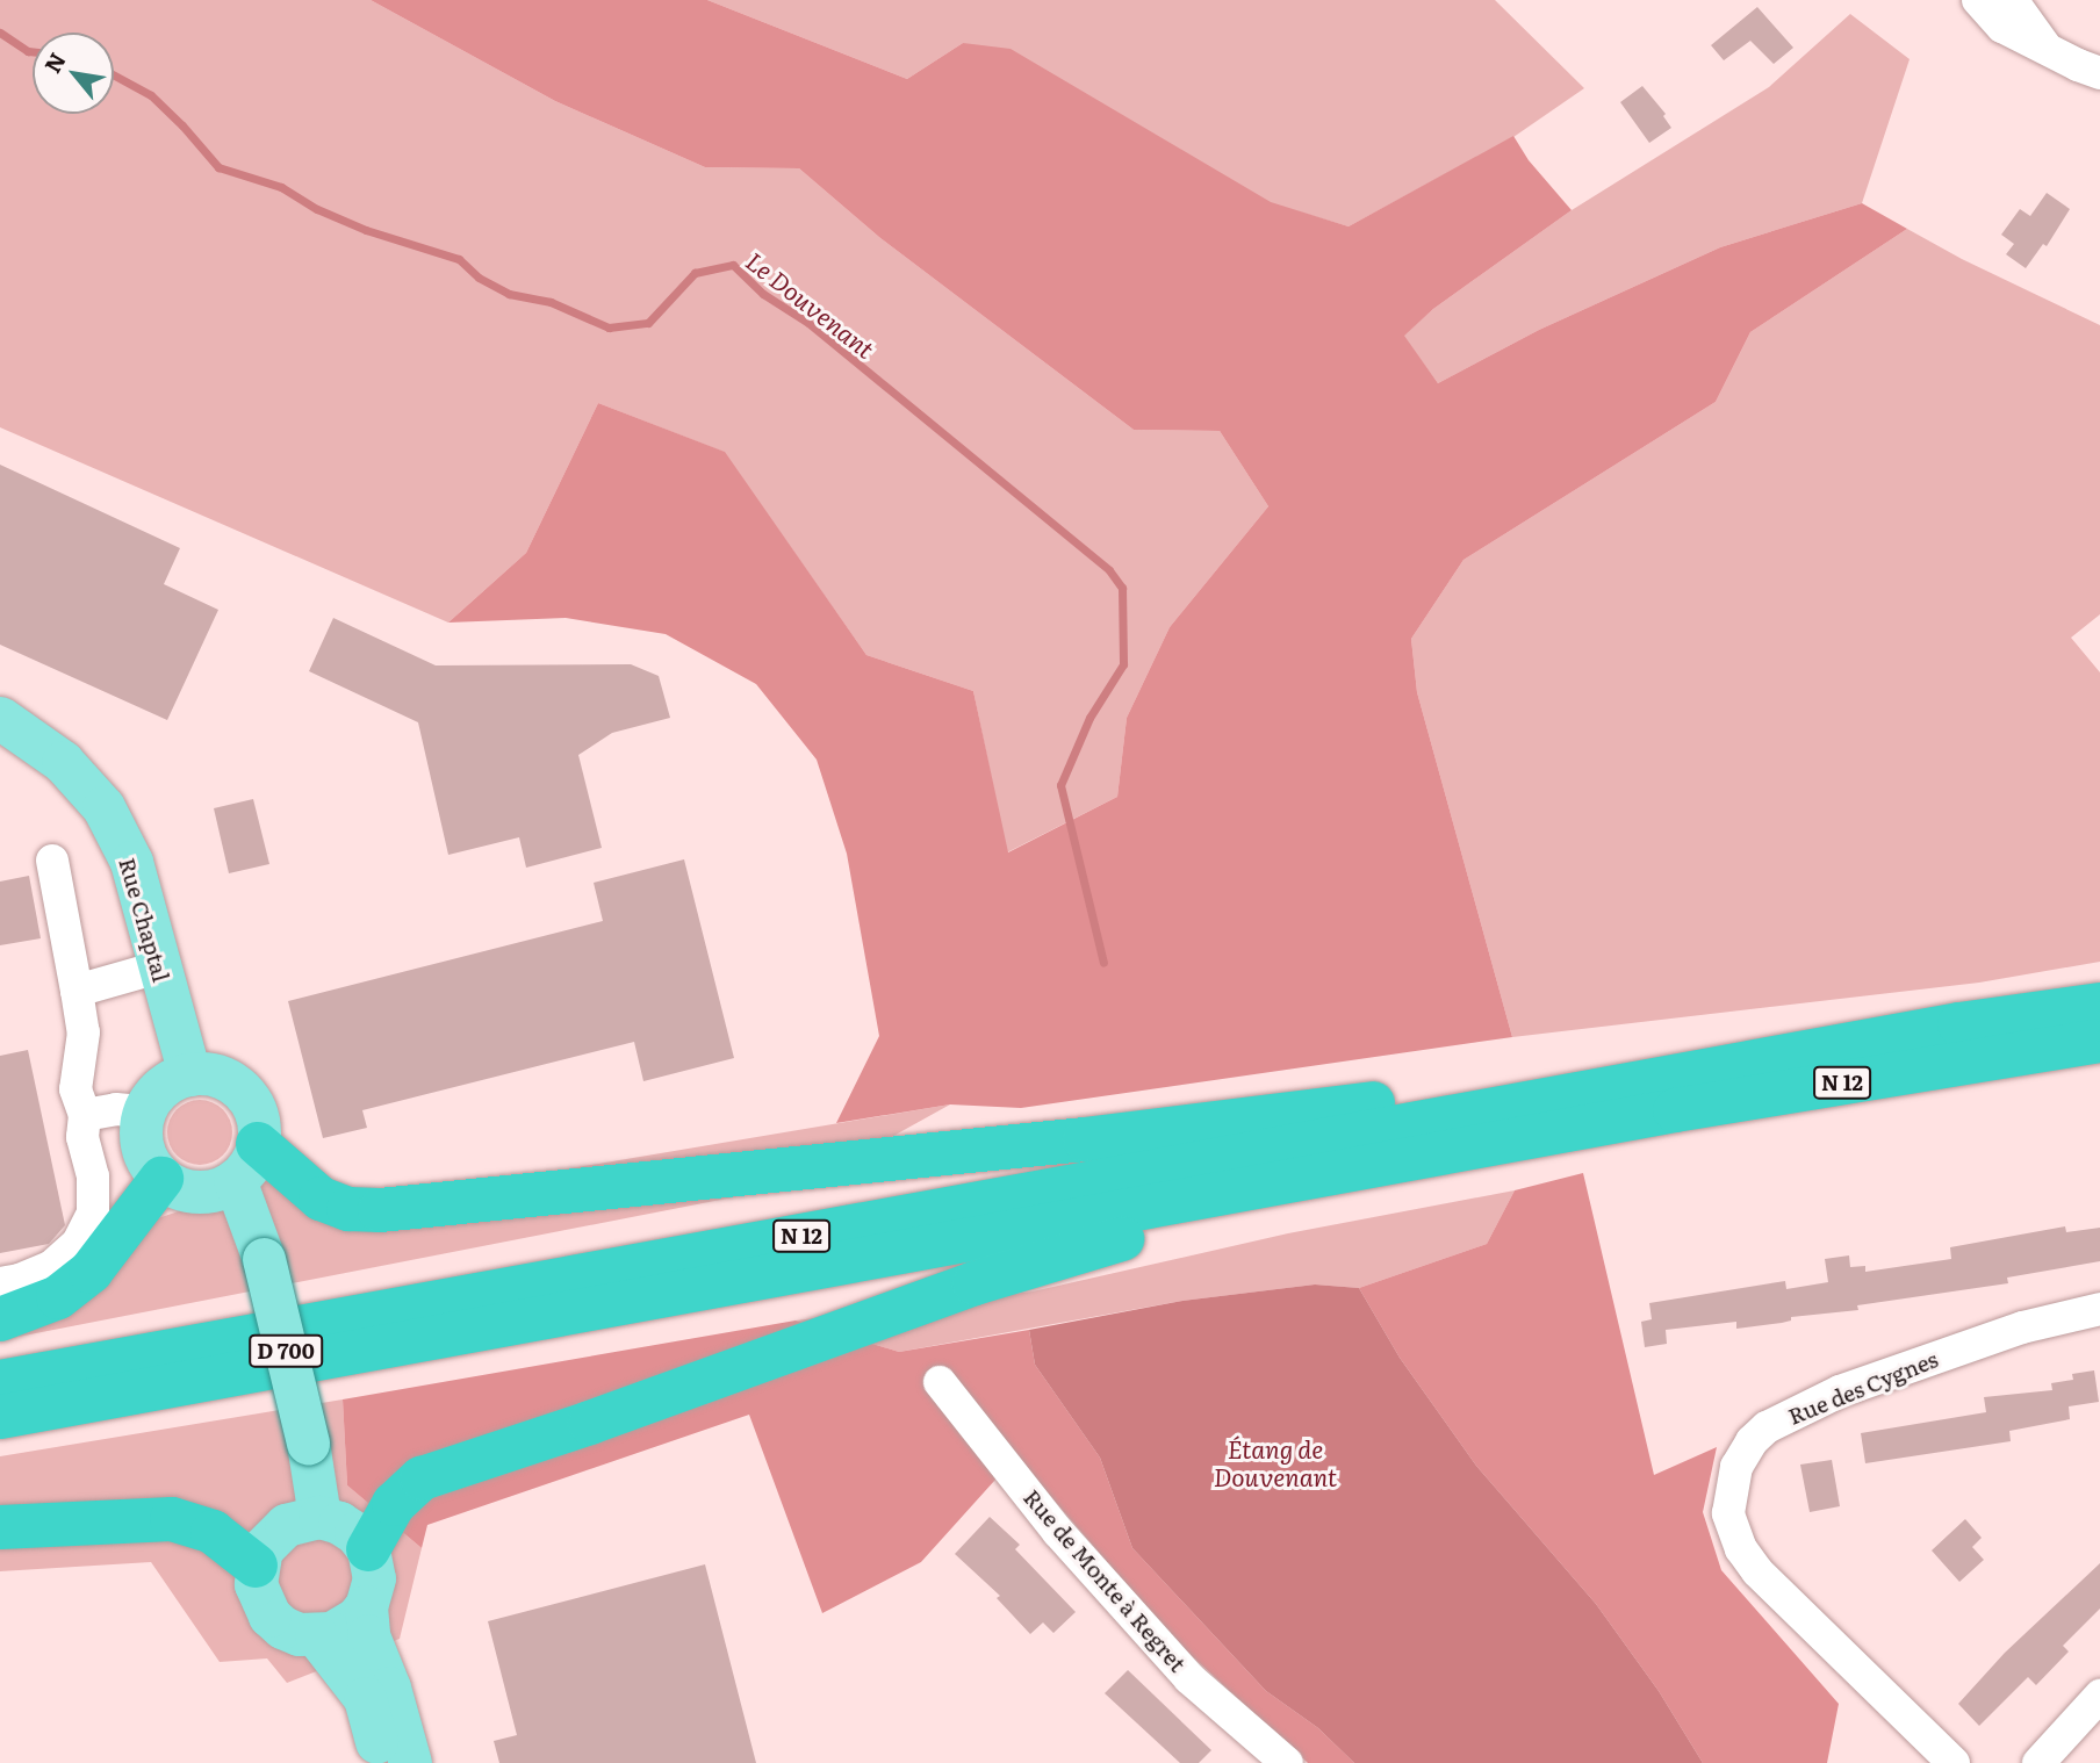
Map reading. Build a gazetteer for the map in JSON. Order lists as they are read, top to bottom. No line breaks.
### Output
{"streets":{"highway":["N 12"],"main road":["Rue Chaptal","D 700"],"street":["Rue des Cygnes","Rue de Monte à Regret"]},"crossings":[["Rue Chaptal","D 700"],["N 12","D 700"]],"water":["Le Douvenant","Étang de Douvenant"],"north":"top left"}
